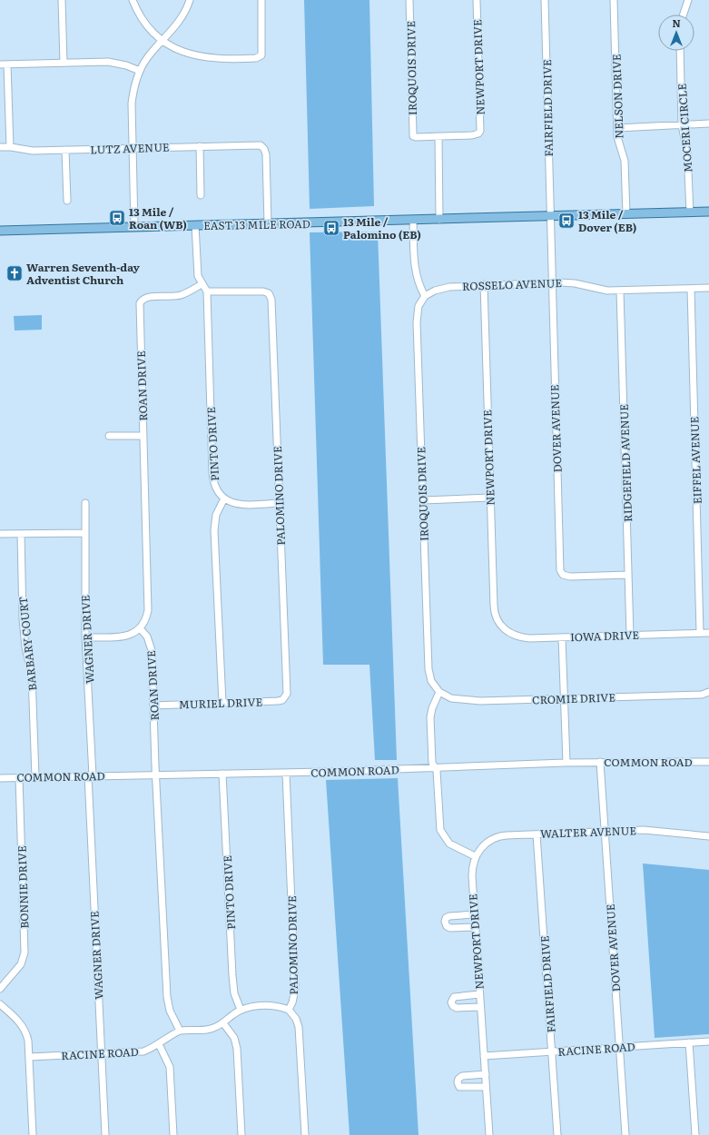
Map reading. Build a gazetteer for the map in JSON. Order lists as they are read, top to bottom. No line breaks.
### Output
{"streets":{"main road":["EAST 13 MILE ROAD"],"street":["NEWPORT DRIVE","IROQUOIS DRIVE","NELSON DRIVE","FAIRFIELD DRIVE","MOCERI CIRCLE","LUTZ AVENUE","ROSSELO AVENUE","ROAN DRIVE","DOVER AVENUE","PINTO DRIVE","EIFFEL AVENUE","RIDGEFIELD AVENUE","PALOMINO DRIVE","IOWA DRIVE","WAGNER DRIVE","BARBARY COURT","CROMIE DRIVE","MURIEL DRIVE","COMMON ROAD","WALTER AVENUE","BONNIE DRIVE","RACINE ROAD"]},"crossings":[["NEWPORT DRIVE","IROQUOIS DRIVE"],["NEWPORT DRIVE","ROSSELO AVENUE"],["NEWPORT DRIVE","IOWA DRIVE"],["NEWPORT DRIVE","WALTER AVENUE"],["NEWPORT DRIVE","RACINE ROAD"],["IROQUOIS DRIVE","ROSSELO AVENUE"],["IROQUOIS DRIVE","CROMIE DRIVE"],["NELSON DRIVE","EAST 13 MILE ROAD"],["FAIRFIELD DRIVE","EAST 13 MILE ROAD"],["FAIRFIELD DRIVE","DOVER AVENUE"],["FAIRFIELD DRIVE","WALTER AVENUE"],["FAIRFIELD DRIVE","RACINE ROAD"],["MOCERI CIRCLE","EAST 13 MILE ROAD"],["LUTZ AVENUE","EAST 13 MILE ROAD"],["EAST 13 MILE ROAD","DOVER AVENUE"],["ROSSELO AVENUE","DOVER AVENUE"],["ROSSELO AVENUE","EIFFEL AVENUE"],["ROSSELO AVENUE","RIDGEFIELD AVENUE"],["ROAN DRIVE","MURIEL DRIVE"],["ROAN DRIVE","COMMON ROAD"],["ROAN DRIVE","RACINE ROAD"],["DOVER AVENUE","RIDGEFIELD AVENUE"],["DOVER AVENUE","COMMON ROAD"],["DOVER AVENUE","WALTER AVENUE"],["DOVER AVENUE","RACINE ROAD"],["PINTO DRIVE","PALOMINO DRIVE"],["PINTO DRIVE","COMMON ROAD"],["PINTO DRIVE","RACINE ROAD"],["EIFFEL AVENUE","IOWA DRIVE"],["RIDGEFIELD AVENUE","IOWA DRIVE"],["PALOMINO DRIVE","MURIEL DRIVE"],["PALOMINO DRIVE","COMMON ROAD"],["PALOMINO DRIVE","RACINE ROAD"],["WAGNER DRIVE","COMMON ROAD"],["WAGNER DRIVE","RACINE ROAD"],["BARBARY COURT","COMMON ROAD"],["COMMON ROAD","BONNIE DRIVE"]],"places":{"bus stop":["13 Mile / Roan (WB)","13 Mile / Dover (EB)","13 Mile / Palomino (EB)"],"church":["Warren Seventh-day Adventist Church"]},"north":"top"}
